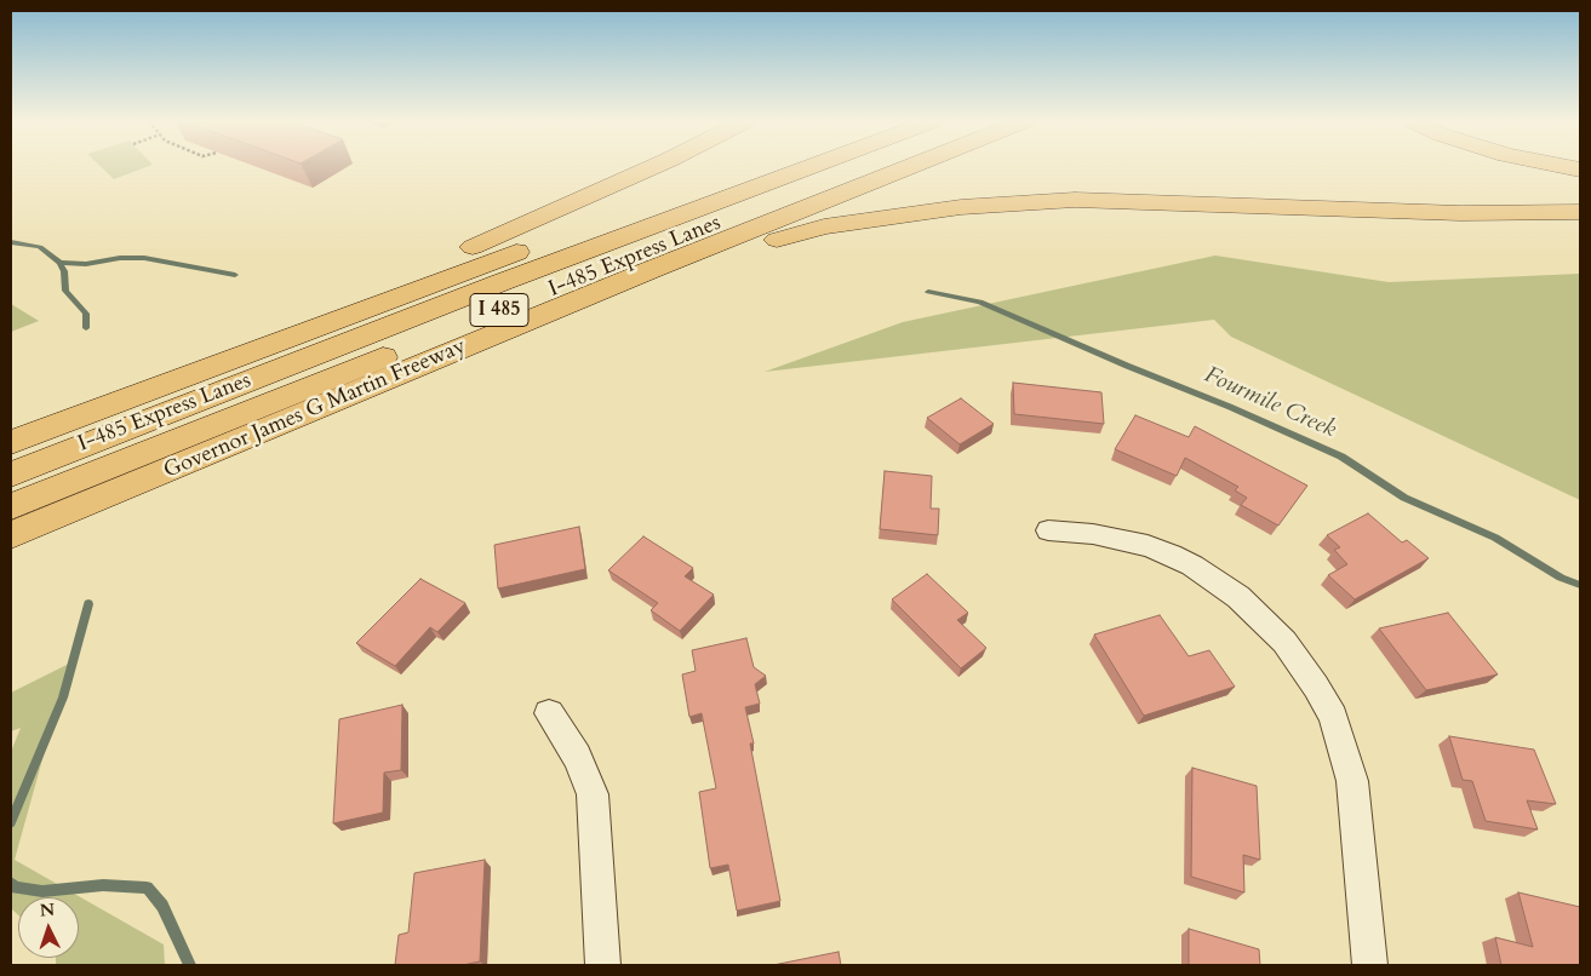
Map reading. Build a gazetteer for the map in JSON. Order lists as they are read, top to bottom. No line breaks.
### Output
{"streets":{"highway":["I-485 Express Lanes","I 485","Governor James G Martin Freeway"]},"water":["Fourmile Creek"],"north":"top"}
